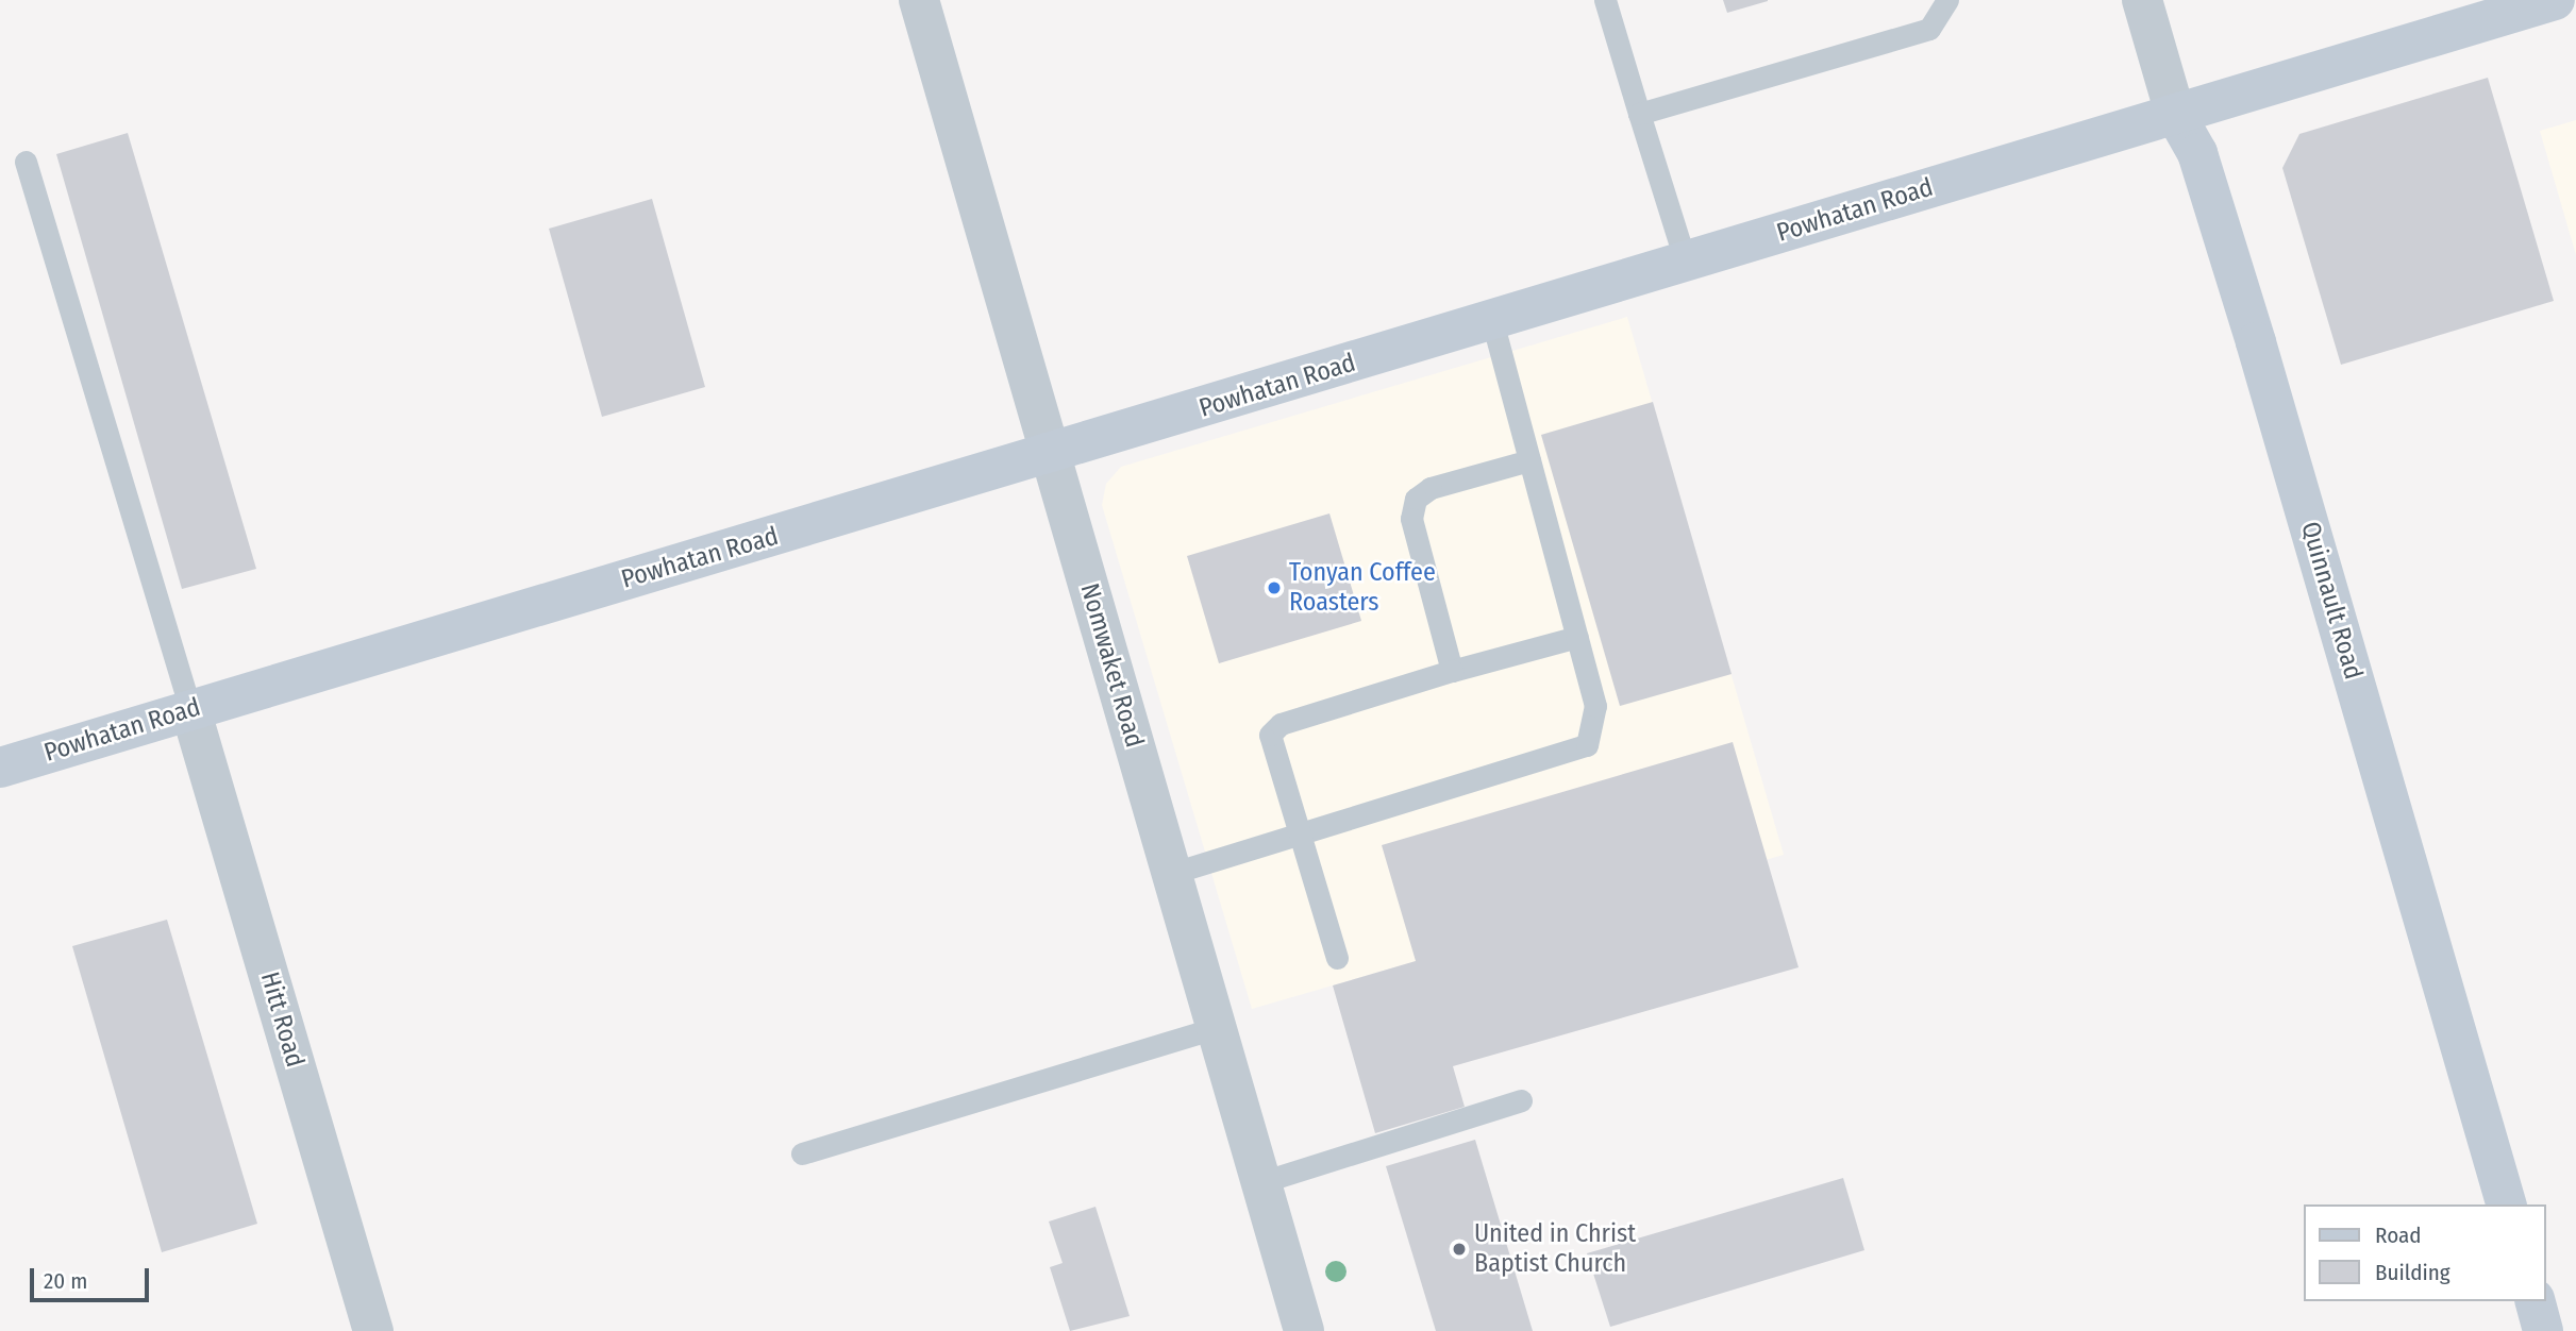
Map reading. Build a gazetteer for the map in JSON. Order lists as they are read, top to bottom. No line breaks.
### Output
{"streets":{"street":["Powhatan Road","Quinnault Road","Nomwaket Road","Hitt Road"]},"crossings":[["Powhatan Road","Quinnault Road"],["Powhatan Road","Nomwaket Road"],["Powhatan Road","Hitt Road"]],"places":["Tonyan Coffee Roasters","United in Christ Baptist Church"],"legend":["Road","Building"],"scale_bar":"20 m"}
